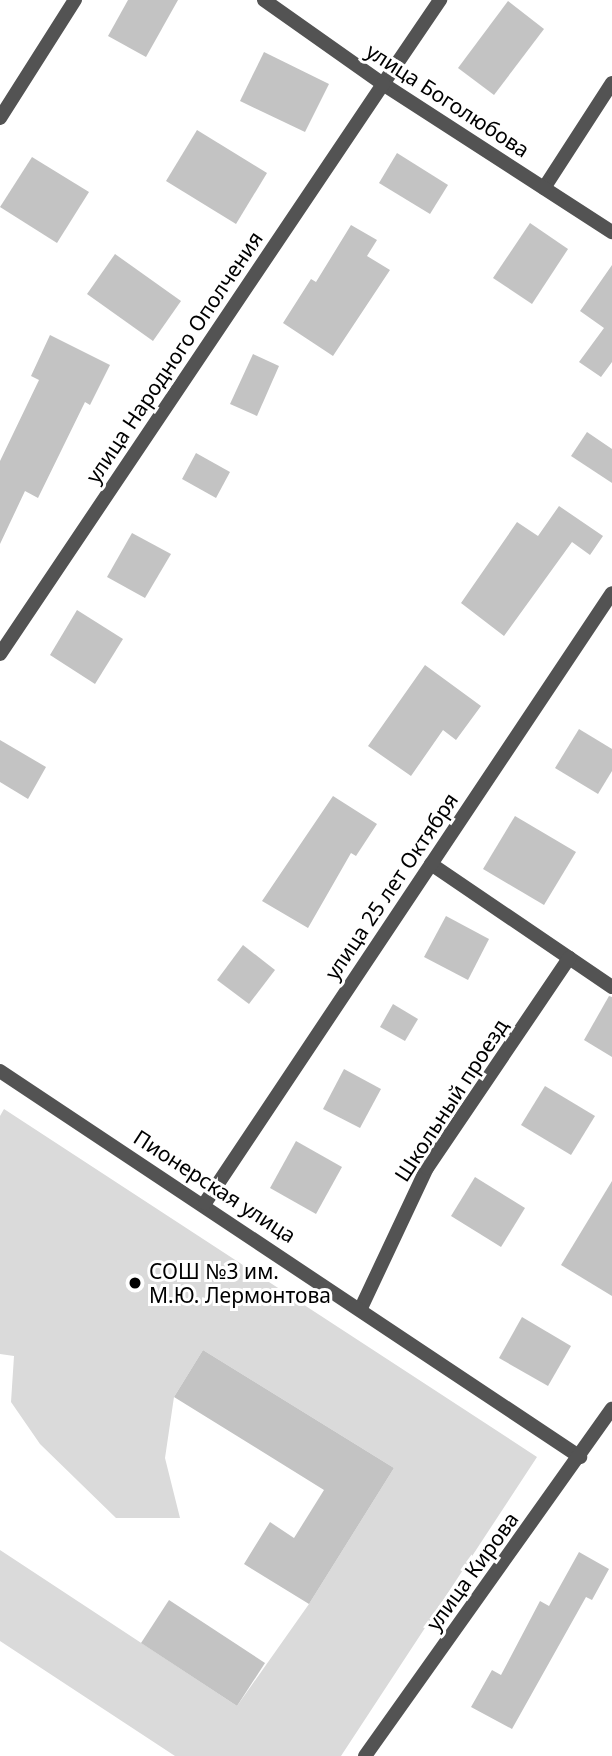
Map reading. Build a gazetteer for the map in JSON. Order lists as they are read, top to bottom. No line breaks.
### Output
{"streets":{"street":["улица Боголюбова","улица Народного Ополчения","улица 25 лет Октября","Школьный проезд","Пионерская улица","улица Кирова"]},"crossings":[["улица Боголюбова","улица Народного Ополчения"],["улица 25 лет Октября","Пионерская улица"],["Школьный проезд","Пионерская улица"],["Пионерская улица","улица Кирова"]],"places":["СОШ №3 им. М.Ю. Лермонтова"]}
